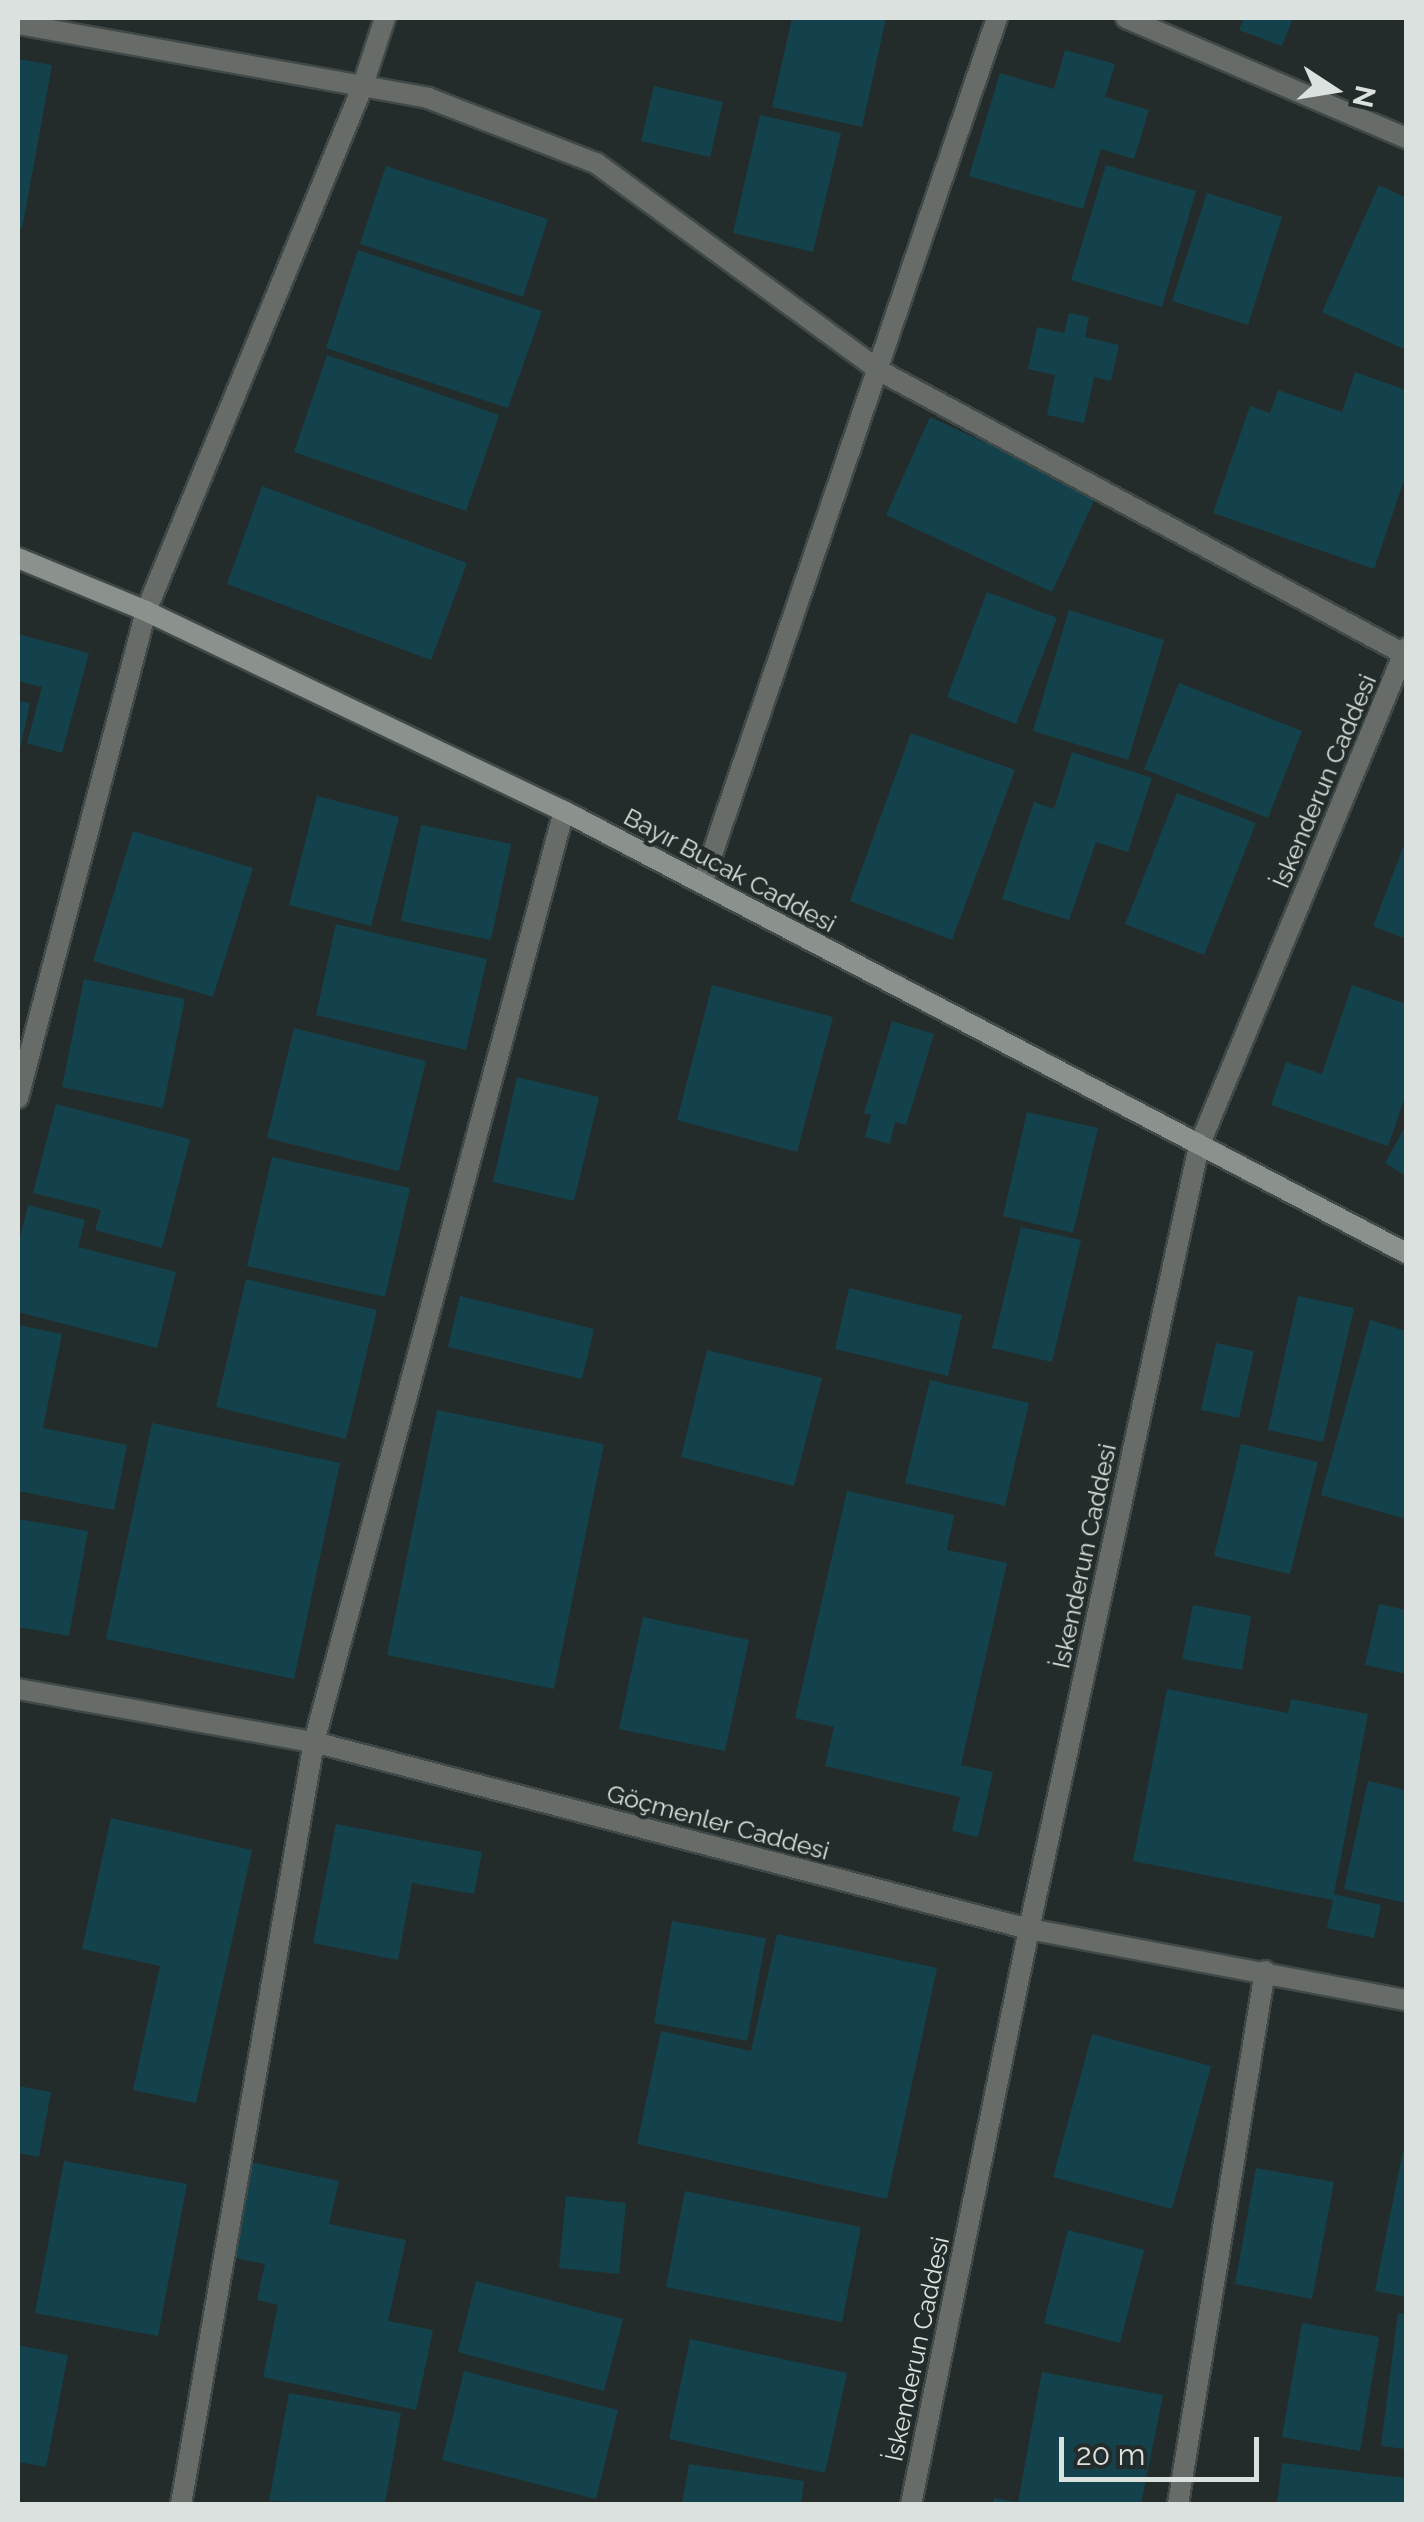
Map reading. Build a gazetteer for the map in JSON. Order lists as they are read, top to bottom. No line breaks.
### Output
{"streets":{"street":["İskenderun Caddesi","Bayır Bucak Caddesi","Göçmenler Caddesi"]},"crossings":[["İskenderun Caddesi","Bayır Bucak Caddesi"],["İskenderun Caddesi","Göçmenler Caddesi"]],"scale_bar":"20 m","north":"right"}
